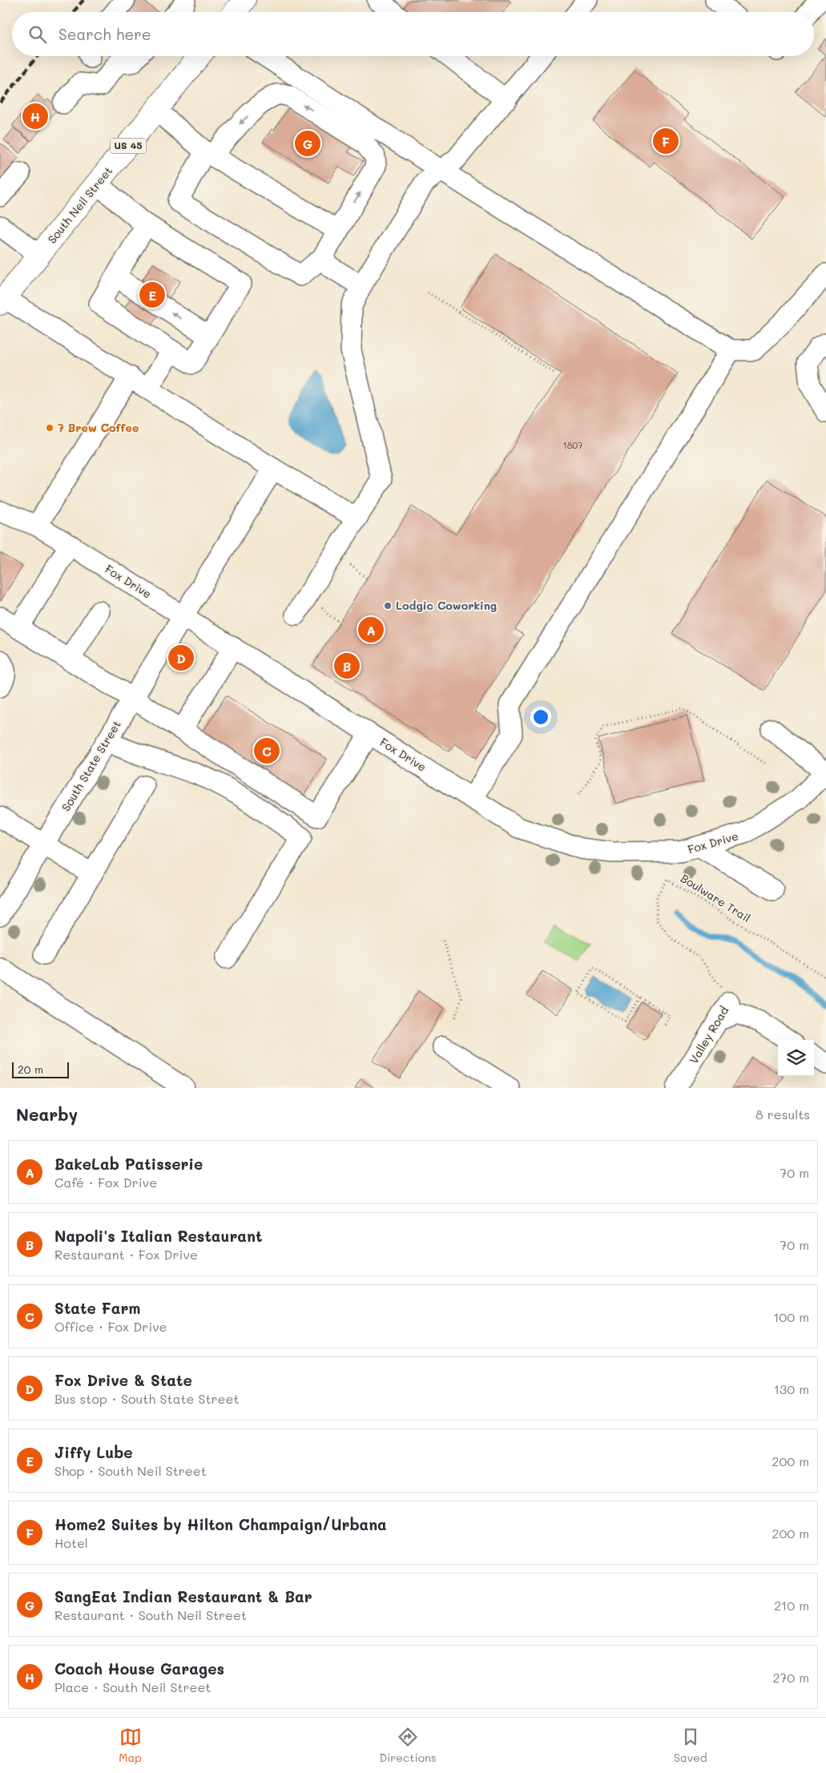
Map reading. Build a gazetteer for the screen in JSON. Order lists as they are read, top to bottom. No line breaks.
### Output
{"streets":{"main road":["US 45","South Neil Street"],"street":["Fox Drive","South State Street","Valley Road"],"path":["Boulware Trail"]},"crossings":[["Fox Drive","South State Street"],["Boulware Trail","Valley Road"]],"places":["7 Brew Coffee","Lodgic Coworking"],"house_numbers":["1807"],"scale_bar":"20 m","page":{"search":"Search here","pins":["H","F","G","E","A","D","B","C"],"scale":"20 m","heading":["Nearby","8 results"],"list":[{"mark":"A","name":"BakeLab Patisserie","note":"Café · Fox Drive","value":"70 m"},{"mark":"B","name":"Napoli's Italian Restaurant","note":"Restaurant · Fox Drive","value":"70 m"},{"mark":"C","name":"State Farm","note":"Office · Fox Drive","value":"100 m"},{"mark":"D","name":"Fox Drive & State","note":"Bus stop · South State Street","value":"130 m"},{"mark":"E","name":"Jiffy Lube","note":"Shop · South Neil Street","value":"200 m"},{"mark":"F","name":"Home2 Suites by Hilton Champaign/Urbana","note":"Hotel","value":"200 m"},{"mark":"G","name":"SangEat Indian Restaurant & Bar","note":"Restaurant · South Neil Street","value":"210 m"},{"mark":"H","name":"Coach House Garages","note":"Place · South Neil Street","value":"270 m"}],"nav":["Map","Directions","Saved"]}}
